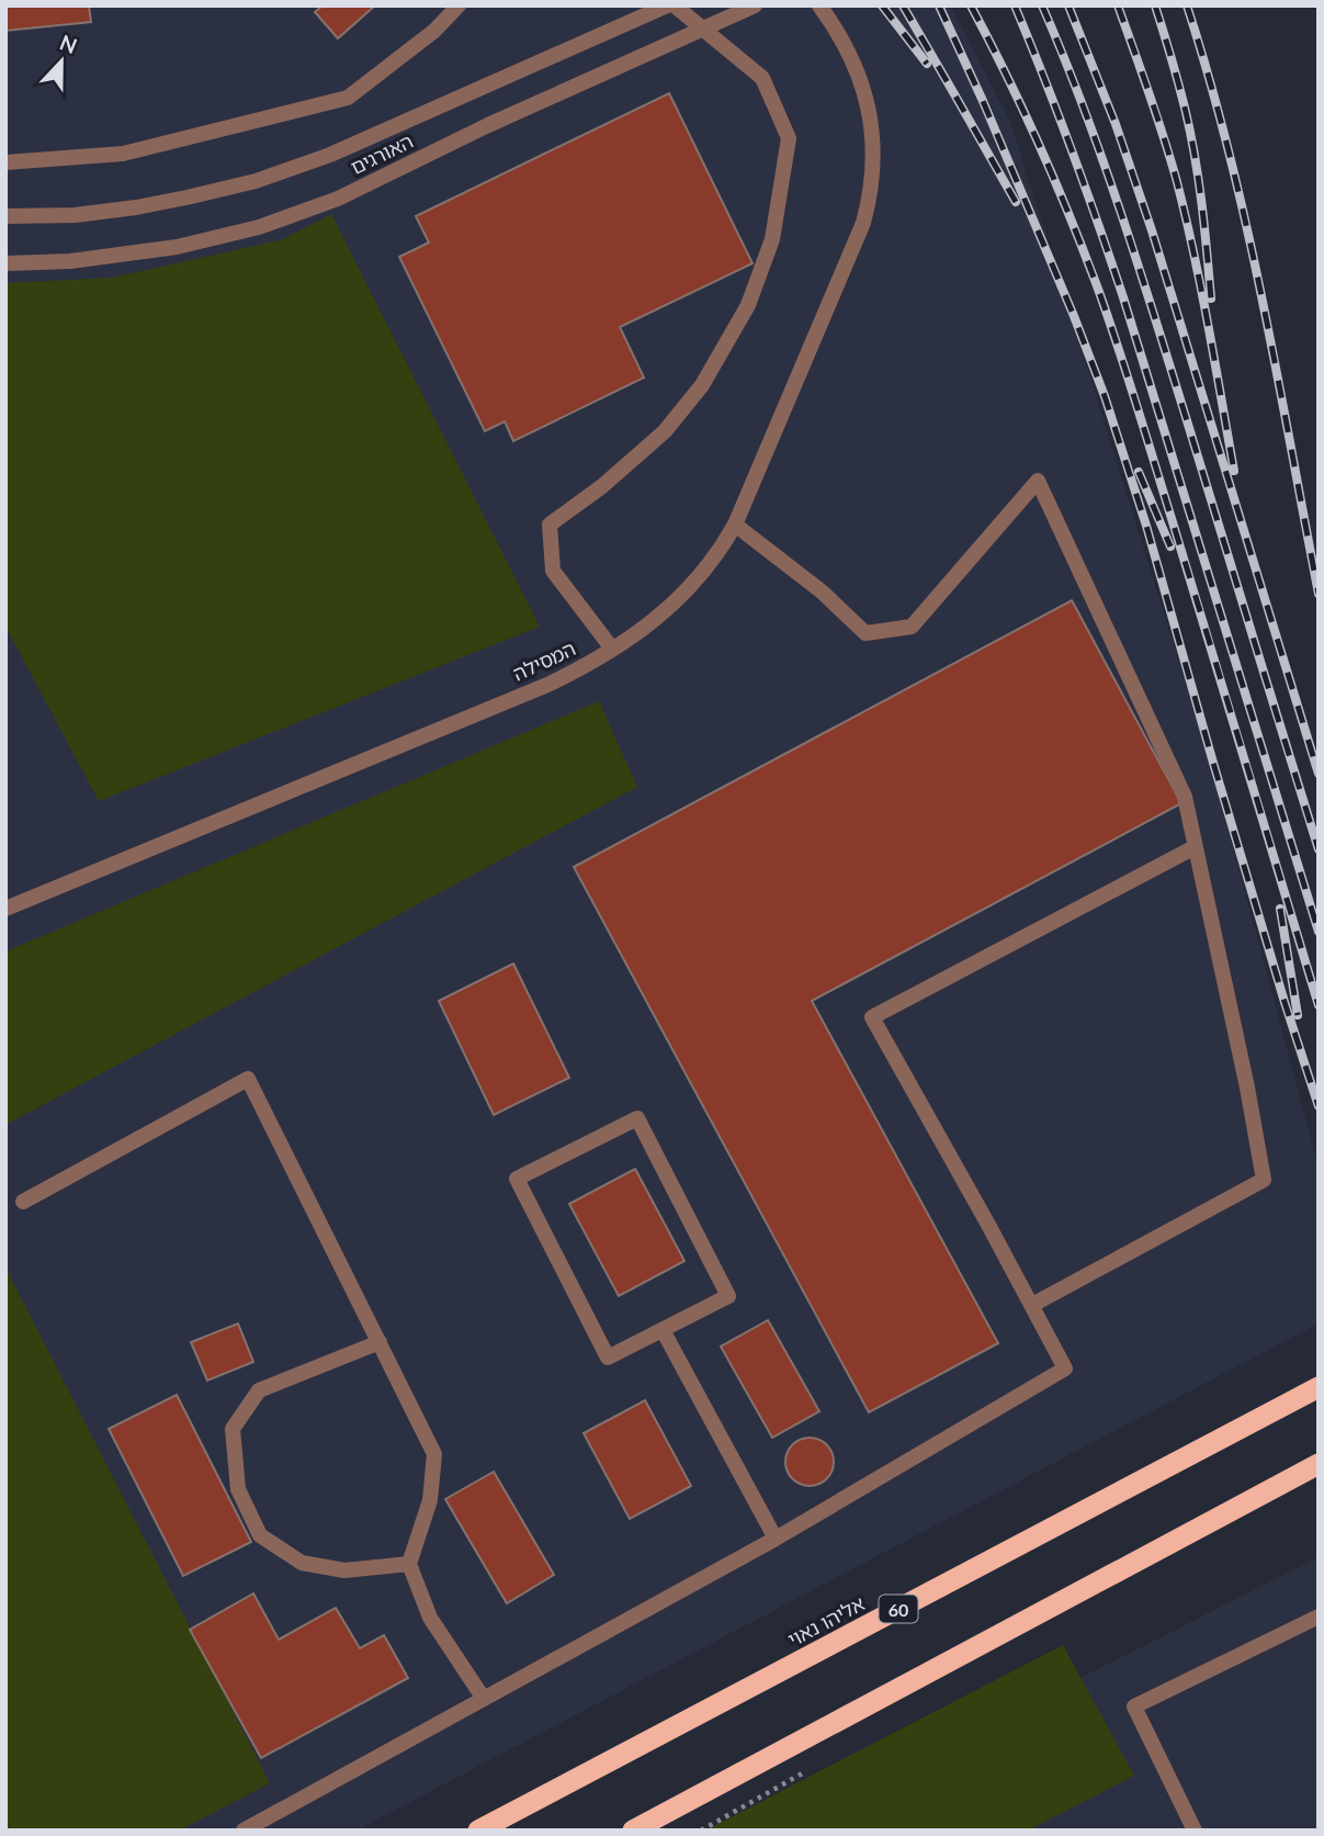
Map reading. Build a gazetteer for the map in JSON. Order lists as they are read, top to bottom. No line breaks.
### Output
{"streets":{"highway":["60","אליהו נאוי"],"street":["האורגים","המסילה"]},"north":"top"}
